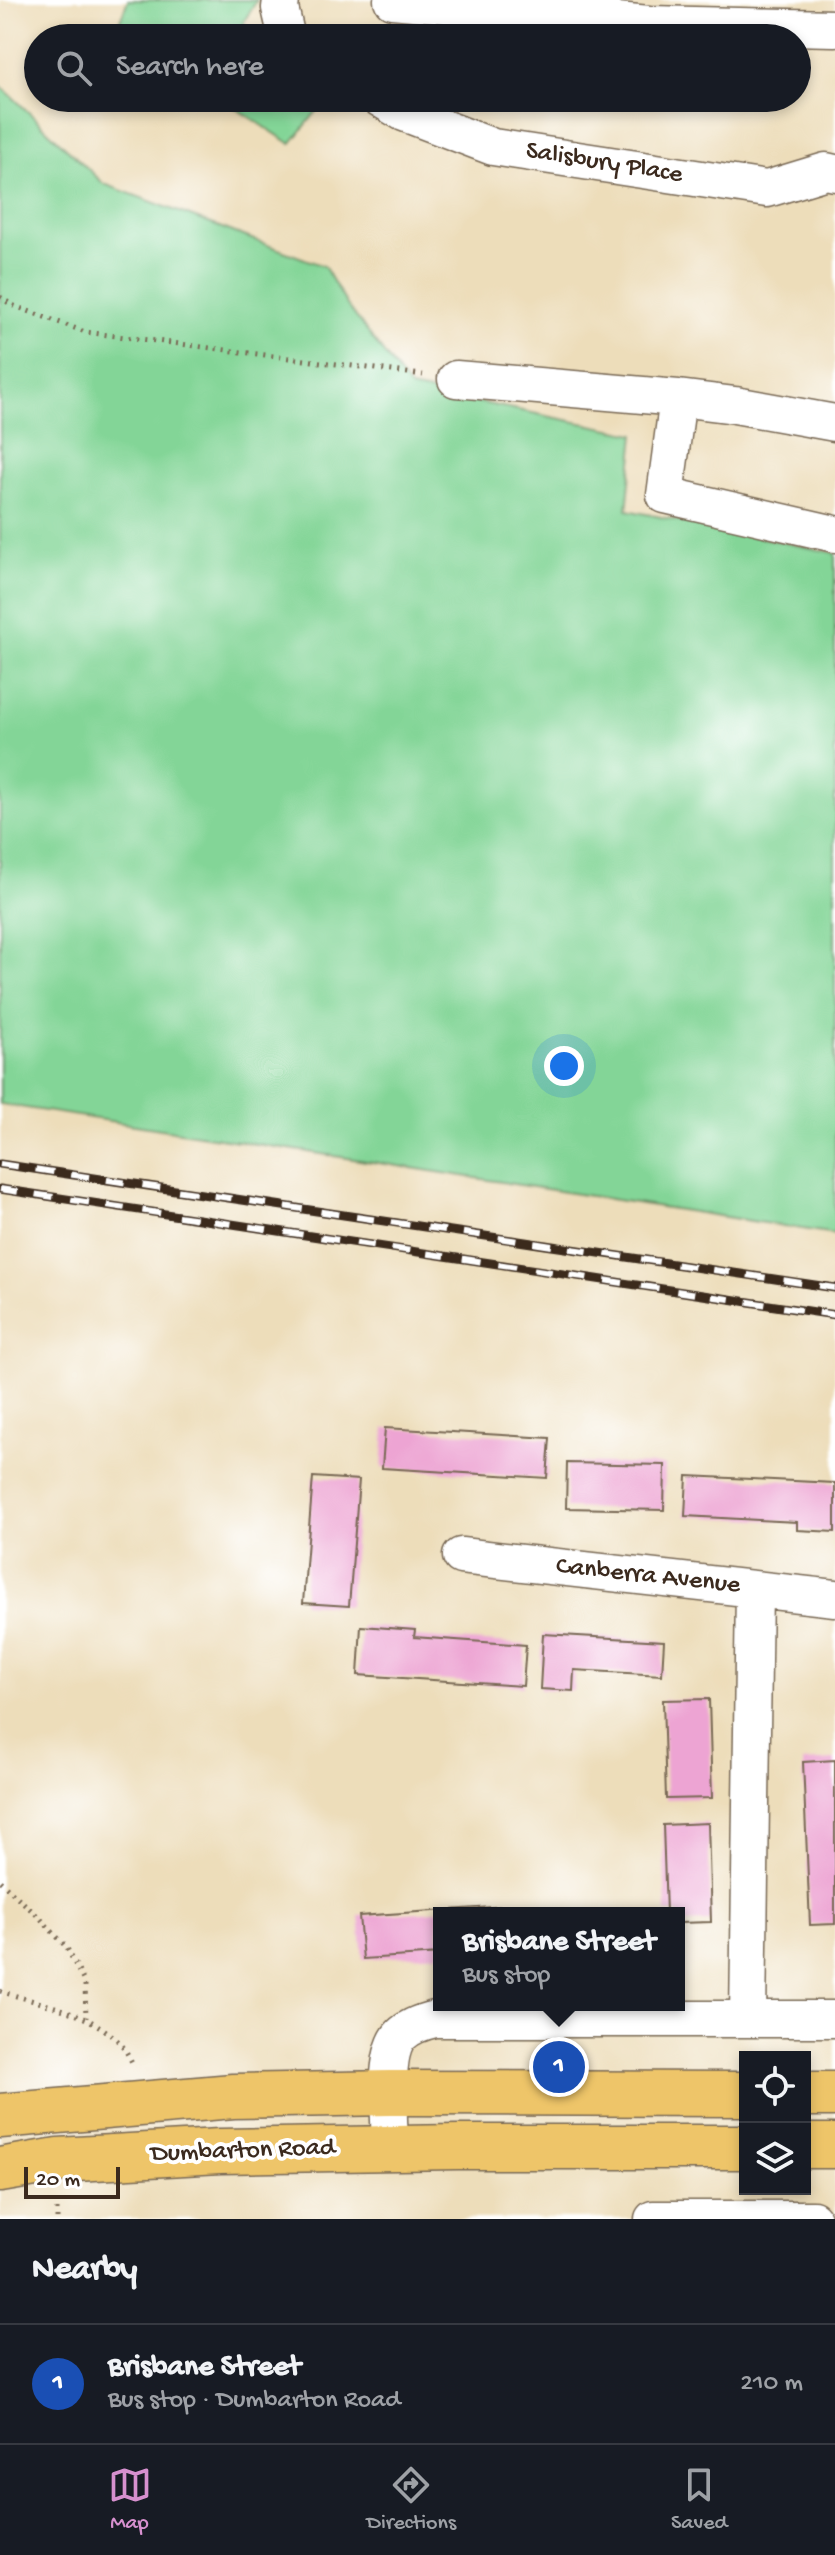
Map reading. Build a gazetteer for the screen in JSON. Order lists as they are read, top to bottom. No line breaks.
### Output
{"streets":{"main road":["Dumbarton Road"],"street":["Salisbury Place","Canberra Avenue"]},"scale_bar":"20 m","page":{"search":"Search here","popup":["Brisbane Street","Bus stop"],"pins":"1","scale":"20 m","heading":"Nearby","list":[{"mark":"1","name":"Brisbane Street","note":"Bus stop · Dumbarton Road","value":"210 m"}],"nav":["Map","Directions","Saved"]}}
